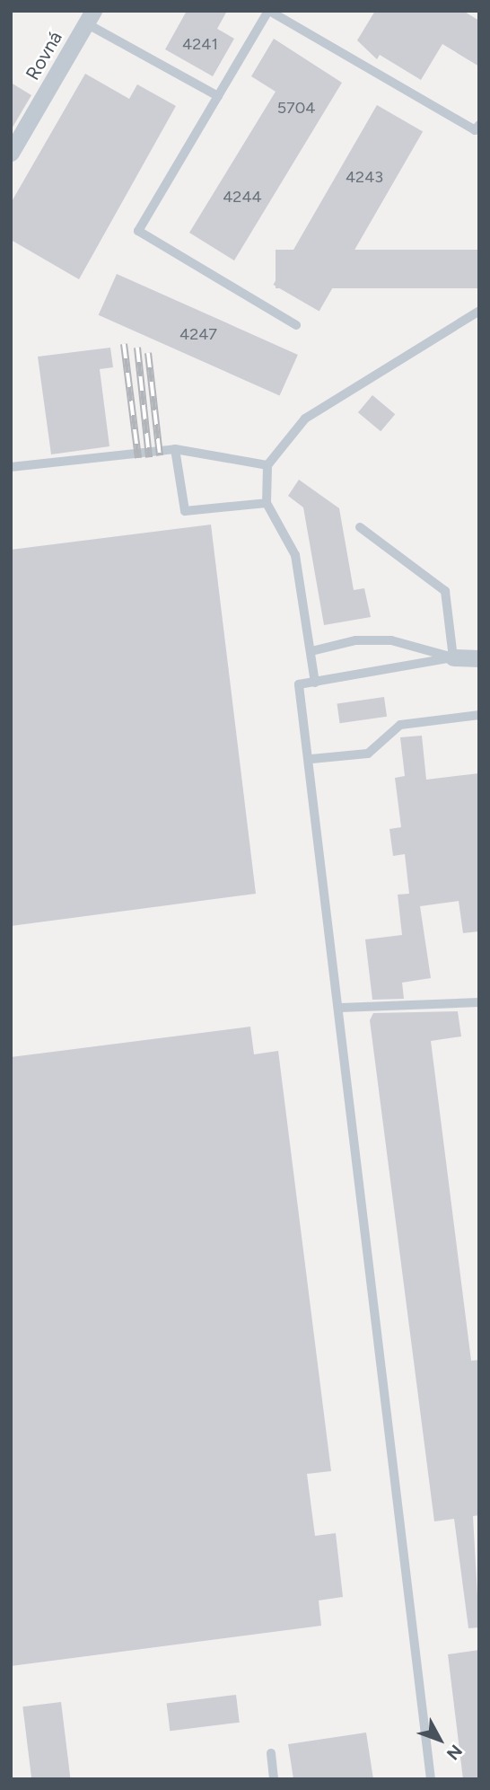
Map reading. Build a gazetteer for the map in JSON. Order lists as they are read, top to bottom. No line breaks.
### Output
{"streets":{"street":["Rovná"]},"house_numbers":["4241","5704","4243","4244","4247"],"north":"bottom right"}
